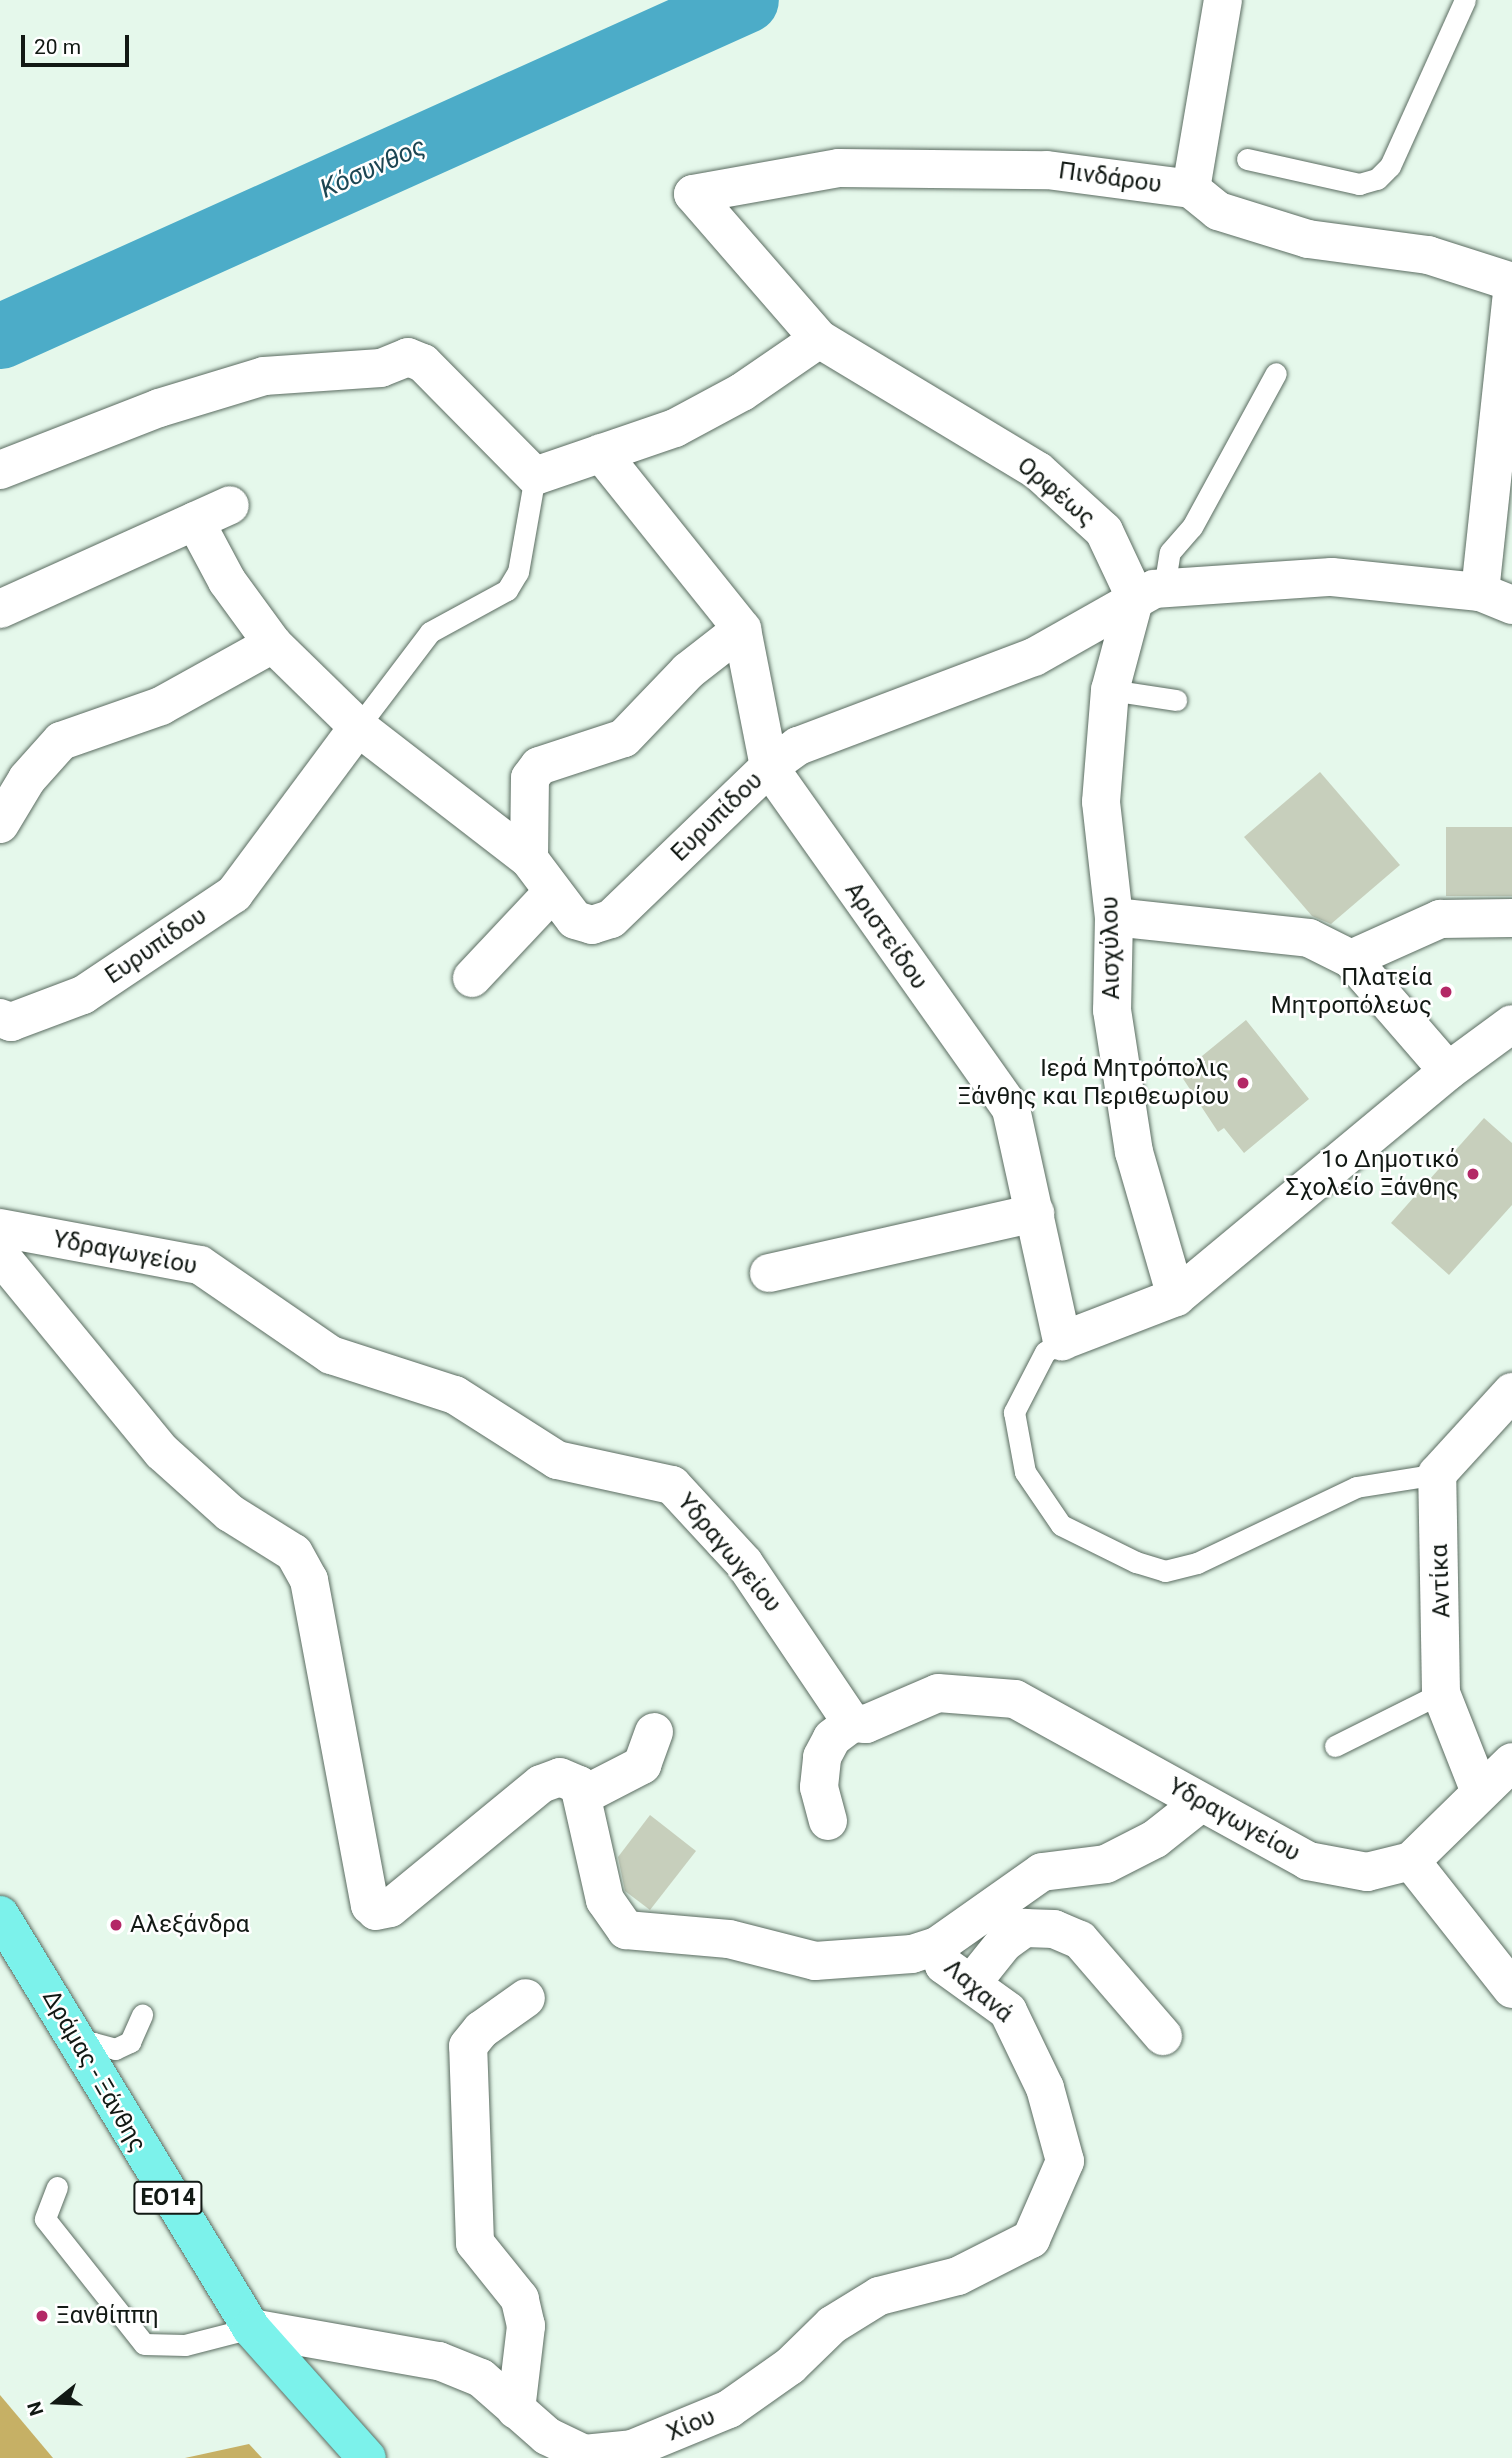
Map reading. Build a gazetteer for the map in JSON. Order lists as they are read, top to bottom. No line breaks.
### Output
{"streets":{"main road":["Δράμας - Ξάνθης","ΕΟ14"],"street":["Πινδάρου","Ορφέως","Ευρυπίδου","Αριστείδου","Αισχύλου","Υδραγωγείου","Αντίκα","Λαχανά","Χίου"]},"crossings":[["Πινδάρου","Ορφέως"],["Ορφέως","Ευρυπίδου"],["Ορφέως","Αισχύλου"],["Ευρυπίδου","Αριστείδου"],["Ευρυπίδου","Αισχύλου"],["Υδραγωγείου","Λαχανά"],["Λαχανά","Χίου"],["Δράμας - Ξάνθης","Χίου"]],"water":["Κόσυνθος"],"places":["Πλατεία Μητροπόλεως","Ιερά Μητρόπολις Ξάνθης και Περιθεωρίου","1ο Δημοτικό Σχολείο Ξάνθης","Αλεξάνδρα","Ξανθίππη"],"scale_bar":"20 m","north":"left"}
